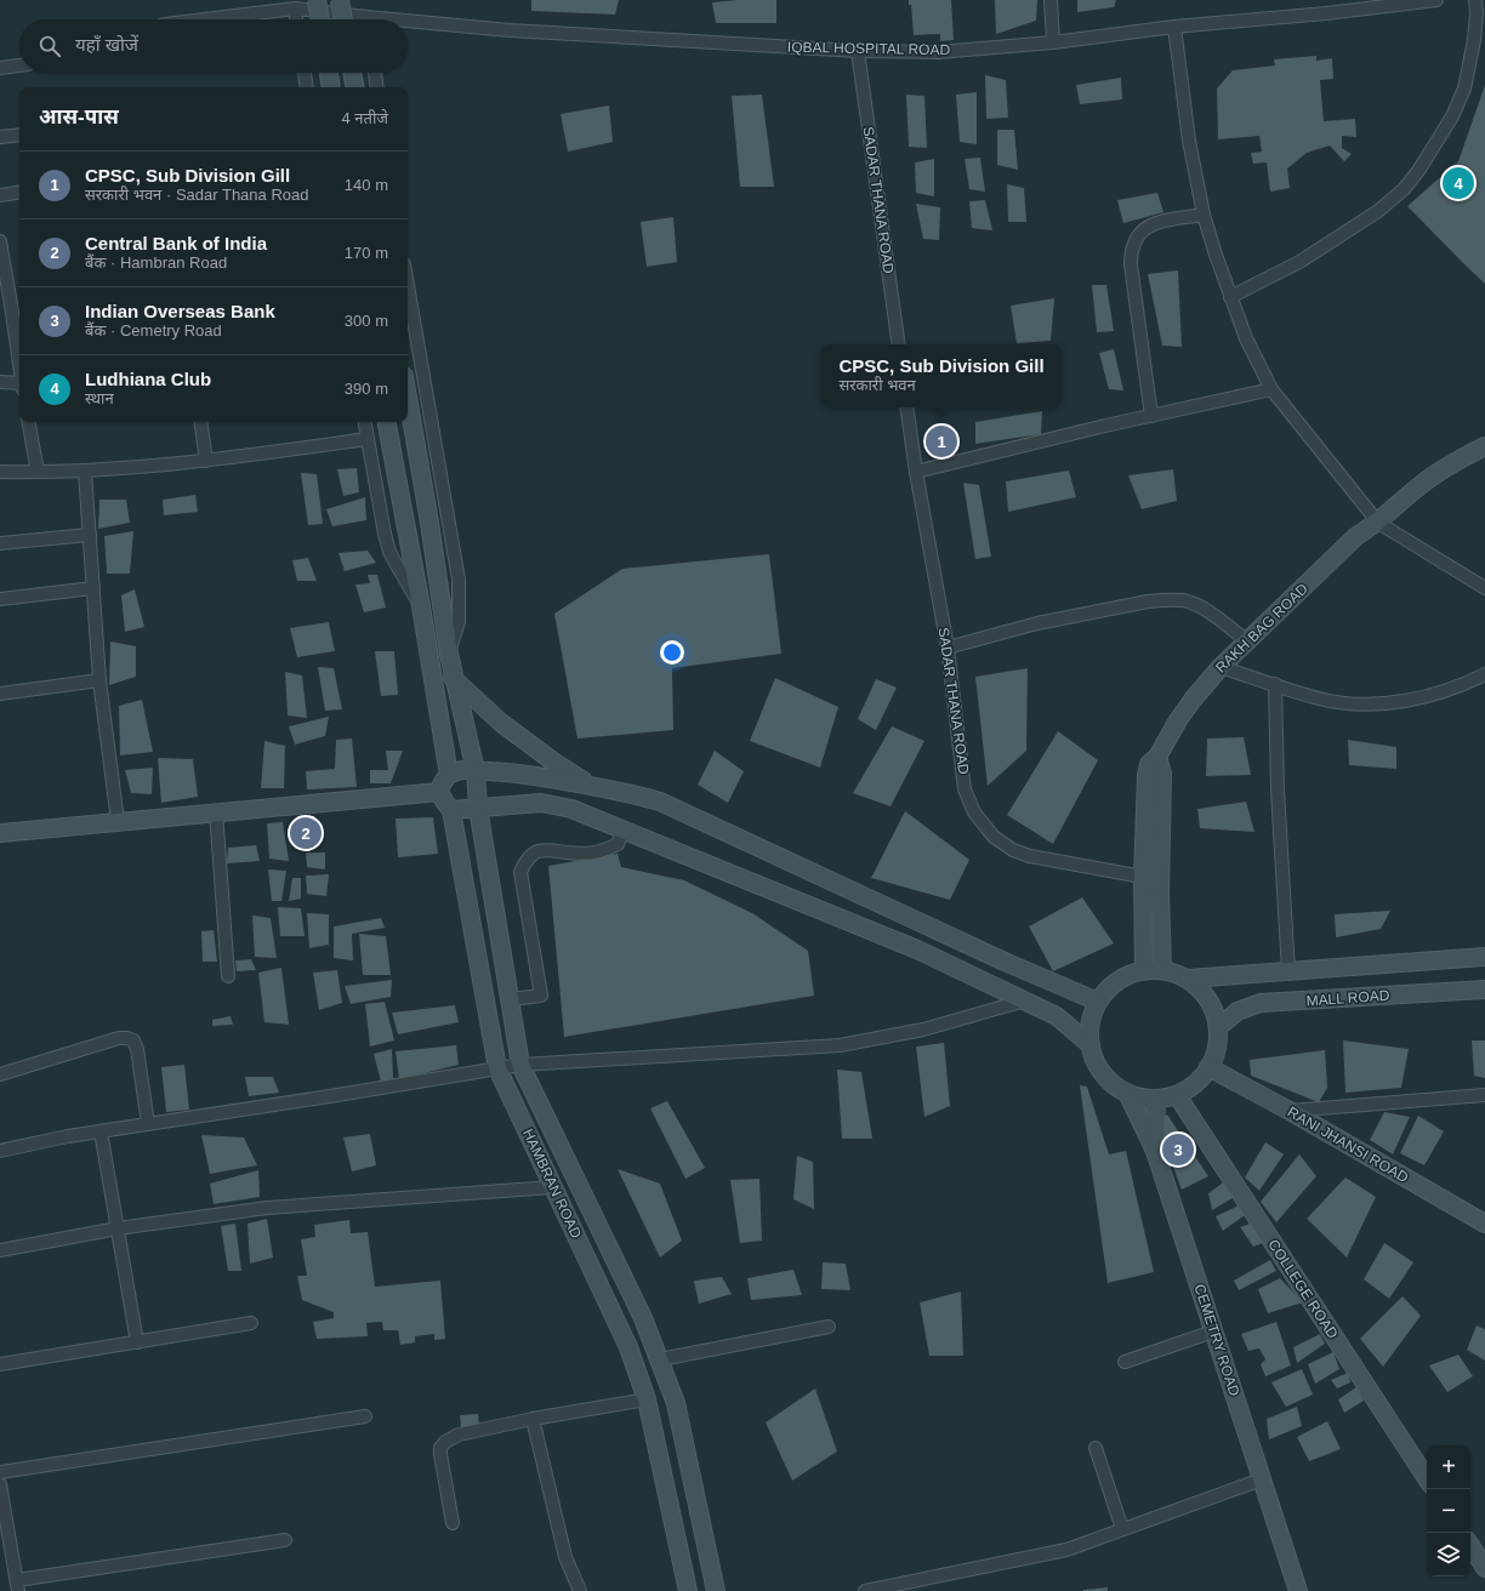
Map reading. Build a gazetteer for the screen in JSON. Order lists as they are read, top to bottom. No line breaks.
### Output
{"streets":{"main road":["RAKH BAG ROAD","MALL ROAD","RANI JHANSI ROAD","HAMBRAN ROAD","COLLEGE ROAD","CEMETRY ROAD"],"street":["IQBAL HOSPITAL ROAD","SADAR THANA ROAD"]},"crossings":[["IQBAL HOSPITAL ROAD","SADAR THANA ROAD"],["SADAR THANA ROAD","RAKH BAG ROAD"],["RAKH BAG ROAD","MALL ROAD"],["RAKH BAG ROAD","RANI JHANSI ROAD"],["RAKH BAG ROAD","COLLEGE ROAD"],["RAKH BAG ROAD","CEMETRY ROAD"],["MALL ROAD","RANI JHANSI ROAD"],["MALL ROAD","COLLEGE ROAD"],["MALL ROAD","CEMETRY ROAD"],["RANI JHANSI ROAD","COLLEGE ROAD"],["RANI JHANSI ROAD","CEMETRY ROAD"],["COLLEGE ROAD","CEMETRY ROAD"]],"page":{"search":"यहाँ खोजें","heading":["आस-पास","4 नतीजे"],"list":[{"mark":"1","name":"CPSC, Sub Division Gill","note":"सरकारी भवन · Sadar Thana Road","value":"140 m"},{"mark":"2","name":"Central Bank of India","note":"बैंक · Hambran Road","value":"170 m"},{"mark":"3","name":"Indian Overseas Bank","note":"बैंक · Cemetry Road","value":"300 m"},{"mark":"4","name":"Ludhiana Club","note":"स्थान","value":"390 m"}],"pins":["4","1","2","3"],"popup":["CPSC, Sub Division Gill","सरकारी भवन"],"map_buttons":["+","−"]}}
